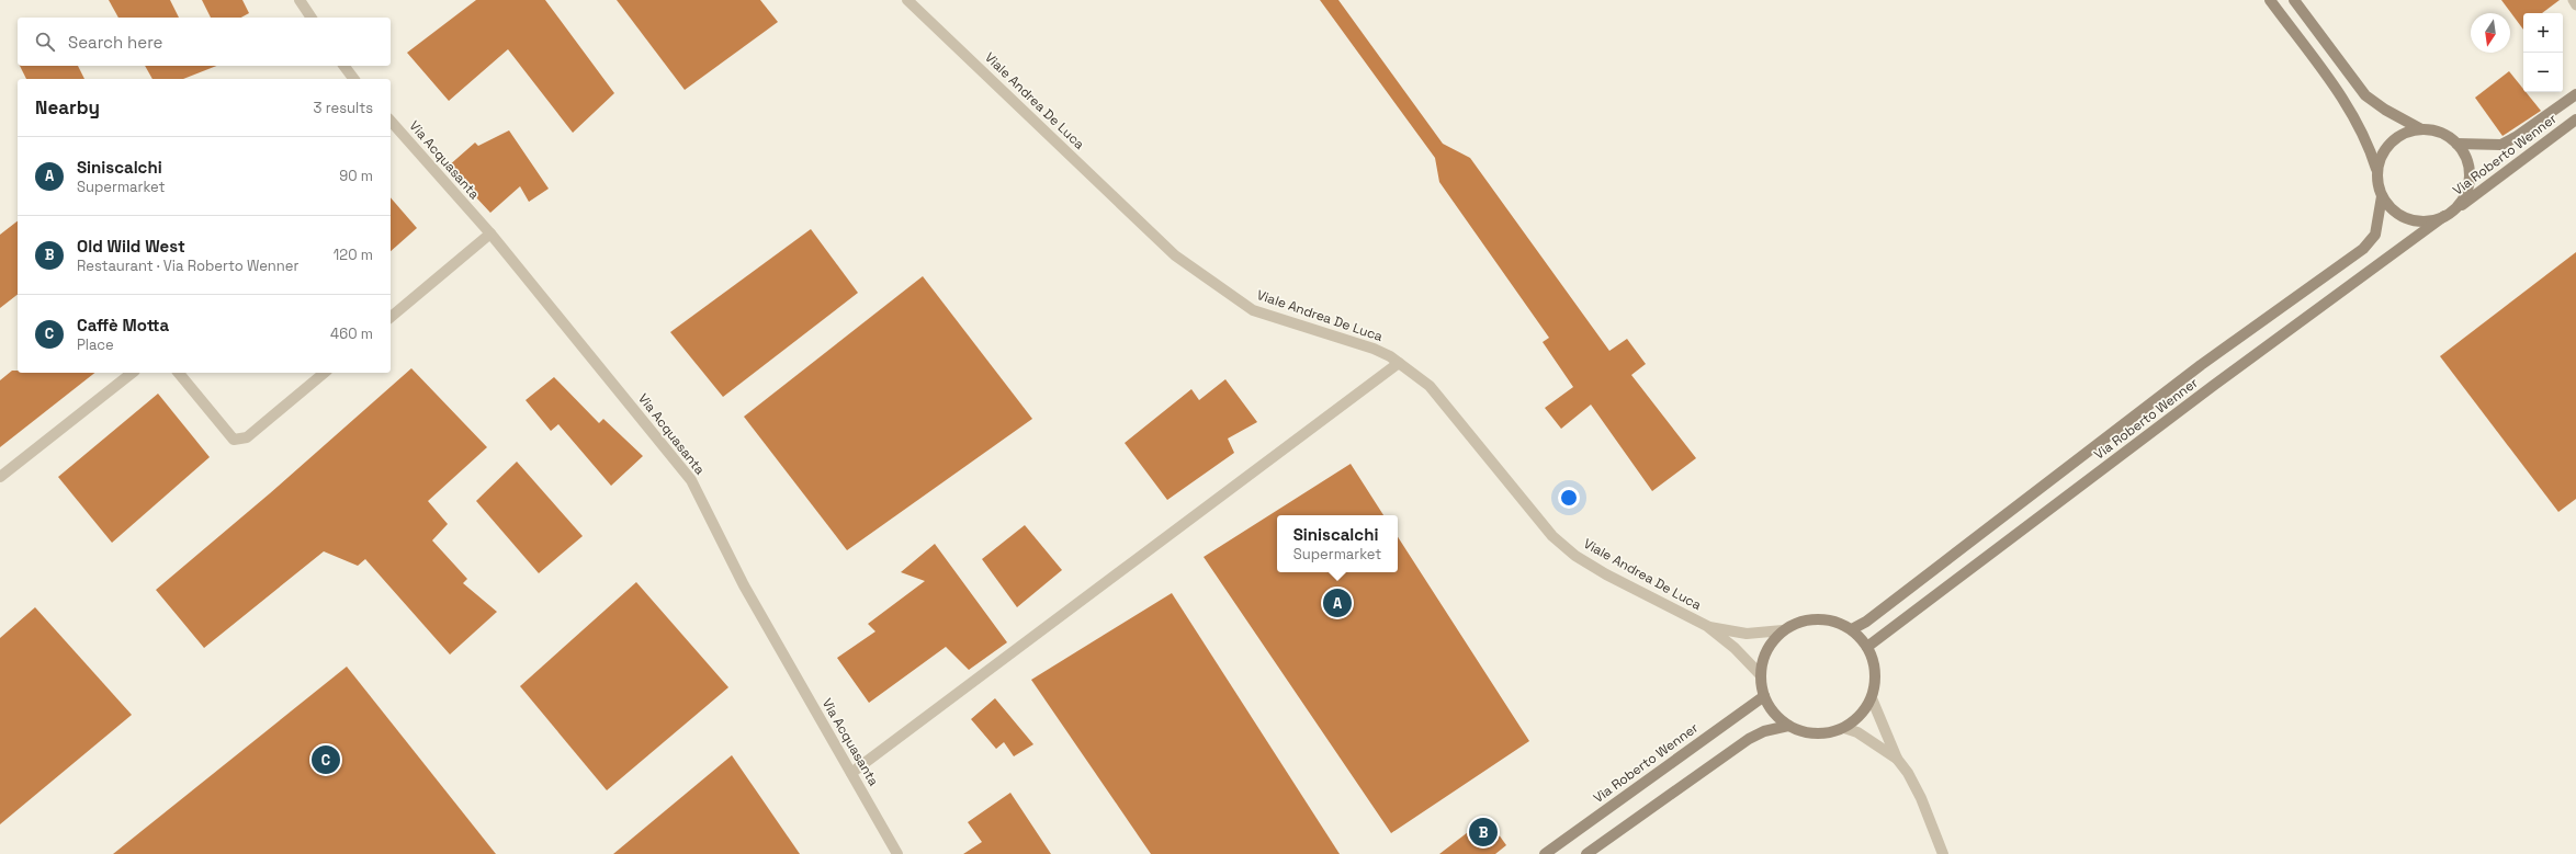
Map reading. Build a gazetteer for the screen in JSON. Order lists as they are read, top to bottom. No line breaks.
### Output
{"streets":{"main road":["Via Roberto Wenner"],"street":["Viale Andrea De Luca","Via Acquasanta"]},"north":"bottom","page":{"map_buttons":["+","−"],"search":"Search here","heading":["Nearby","3 results"],"list":[{"mark":"A","name":"Siniscalchi","note":"Supermarket","value":"90 m"},{"mark":"B","name":"Old Wild West","note":"Restaurant · Via Roberto Wenner","value":"120 m"},{"mark":"C","name":"Caffè Motta","note":"Place","value":"460 m"}],"popup":["Siniscalchi","Supermarket"],"pins":["A","C","B"]}}
